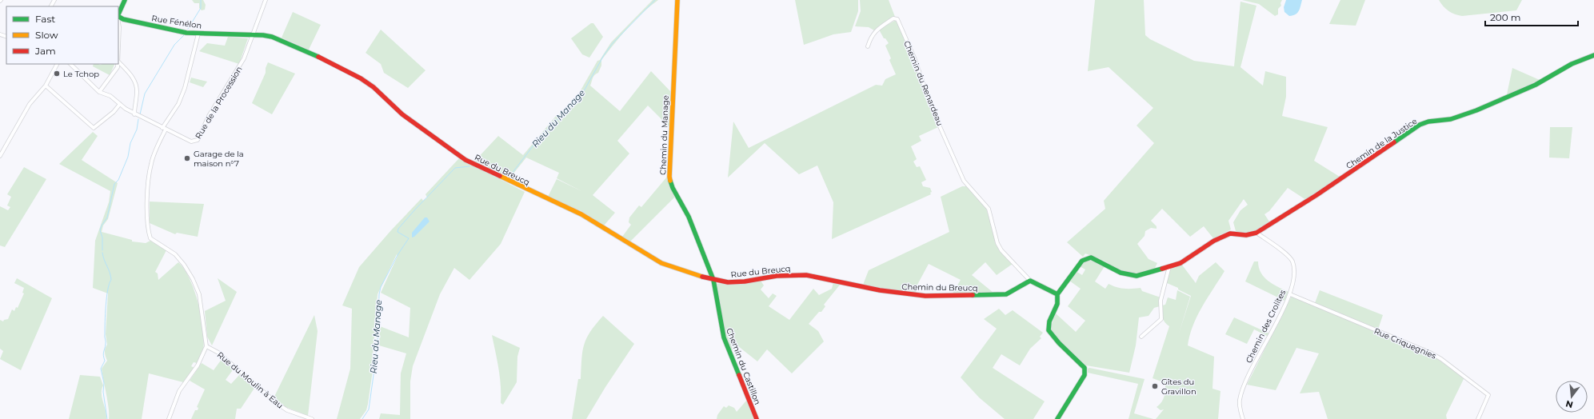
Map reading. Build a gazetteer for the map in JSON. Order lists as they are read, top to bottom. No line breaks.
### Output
{"streets":{"street":["Rue Fénélon","Chemin du Renardeau","Rue de la Procession","Chemin du Manage","Chemin de la Justice","Rue du Breucq","Chemin du Breucq","Chemin des Crolites","Rue Criquegnies","Chemin du Castillon","Rue du Moulin à Eau"]},"crossings":[["Rue Fénélon","Rue de la Procession"],["Rue Fénélon","Rue du Breucq"],["Chemin du Renardeau","Chemin du Breucq"],["Rue de la Procession","Rue du Breucq"],["Chemin du Manage","Rue du Breucq"],["Chemin du Manage","Chemin du Castillon"],["Chemin de la Justice","Chemin des Crolites"],["Rue du Breucq","Chemin du Breucq"],["Rue du Breucq","Chemin du Castillon"],["Chemin des Crolites","Rue Criquegnies"]],"water":["Rieu du Manage"],"places":["Le Tchop","Garage de la maison n°7","Gîtes du Gravillon"],"legend":["Fast","Slow","Jam"],"scale_bar":"200 m","north":"bottom"}
